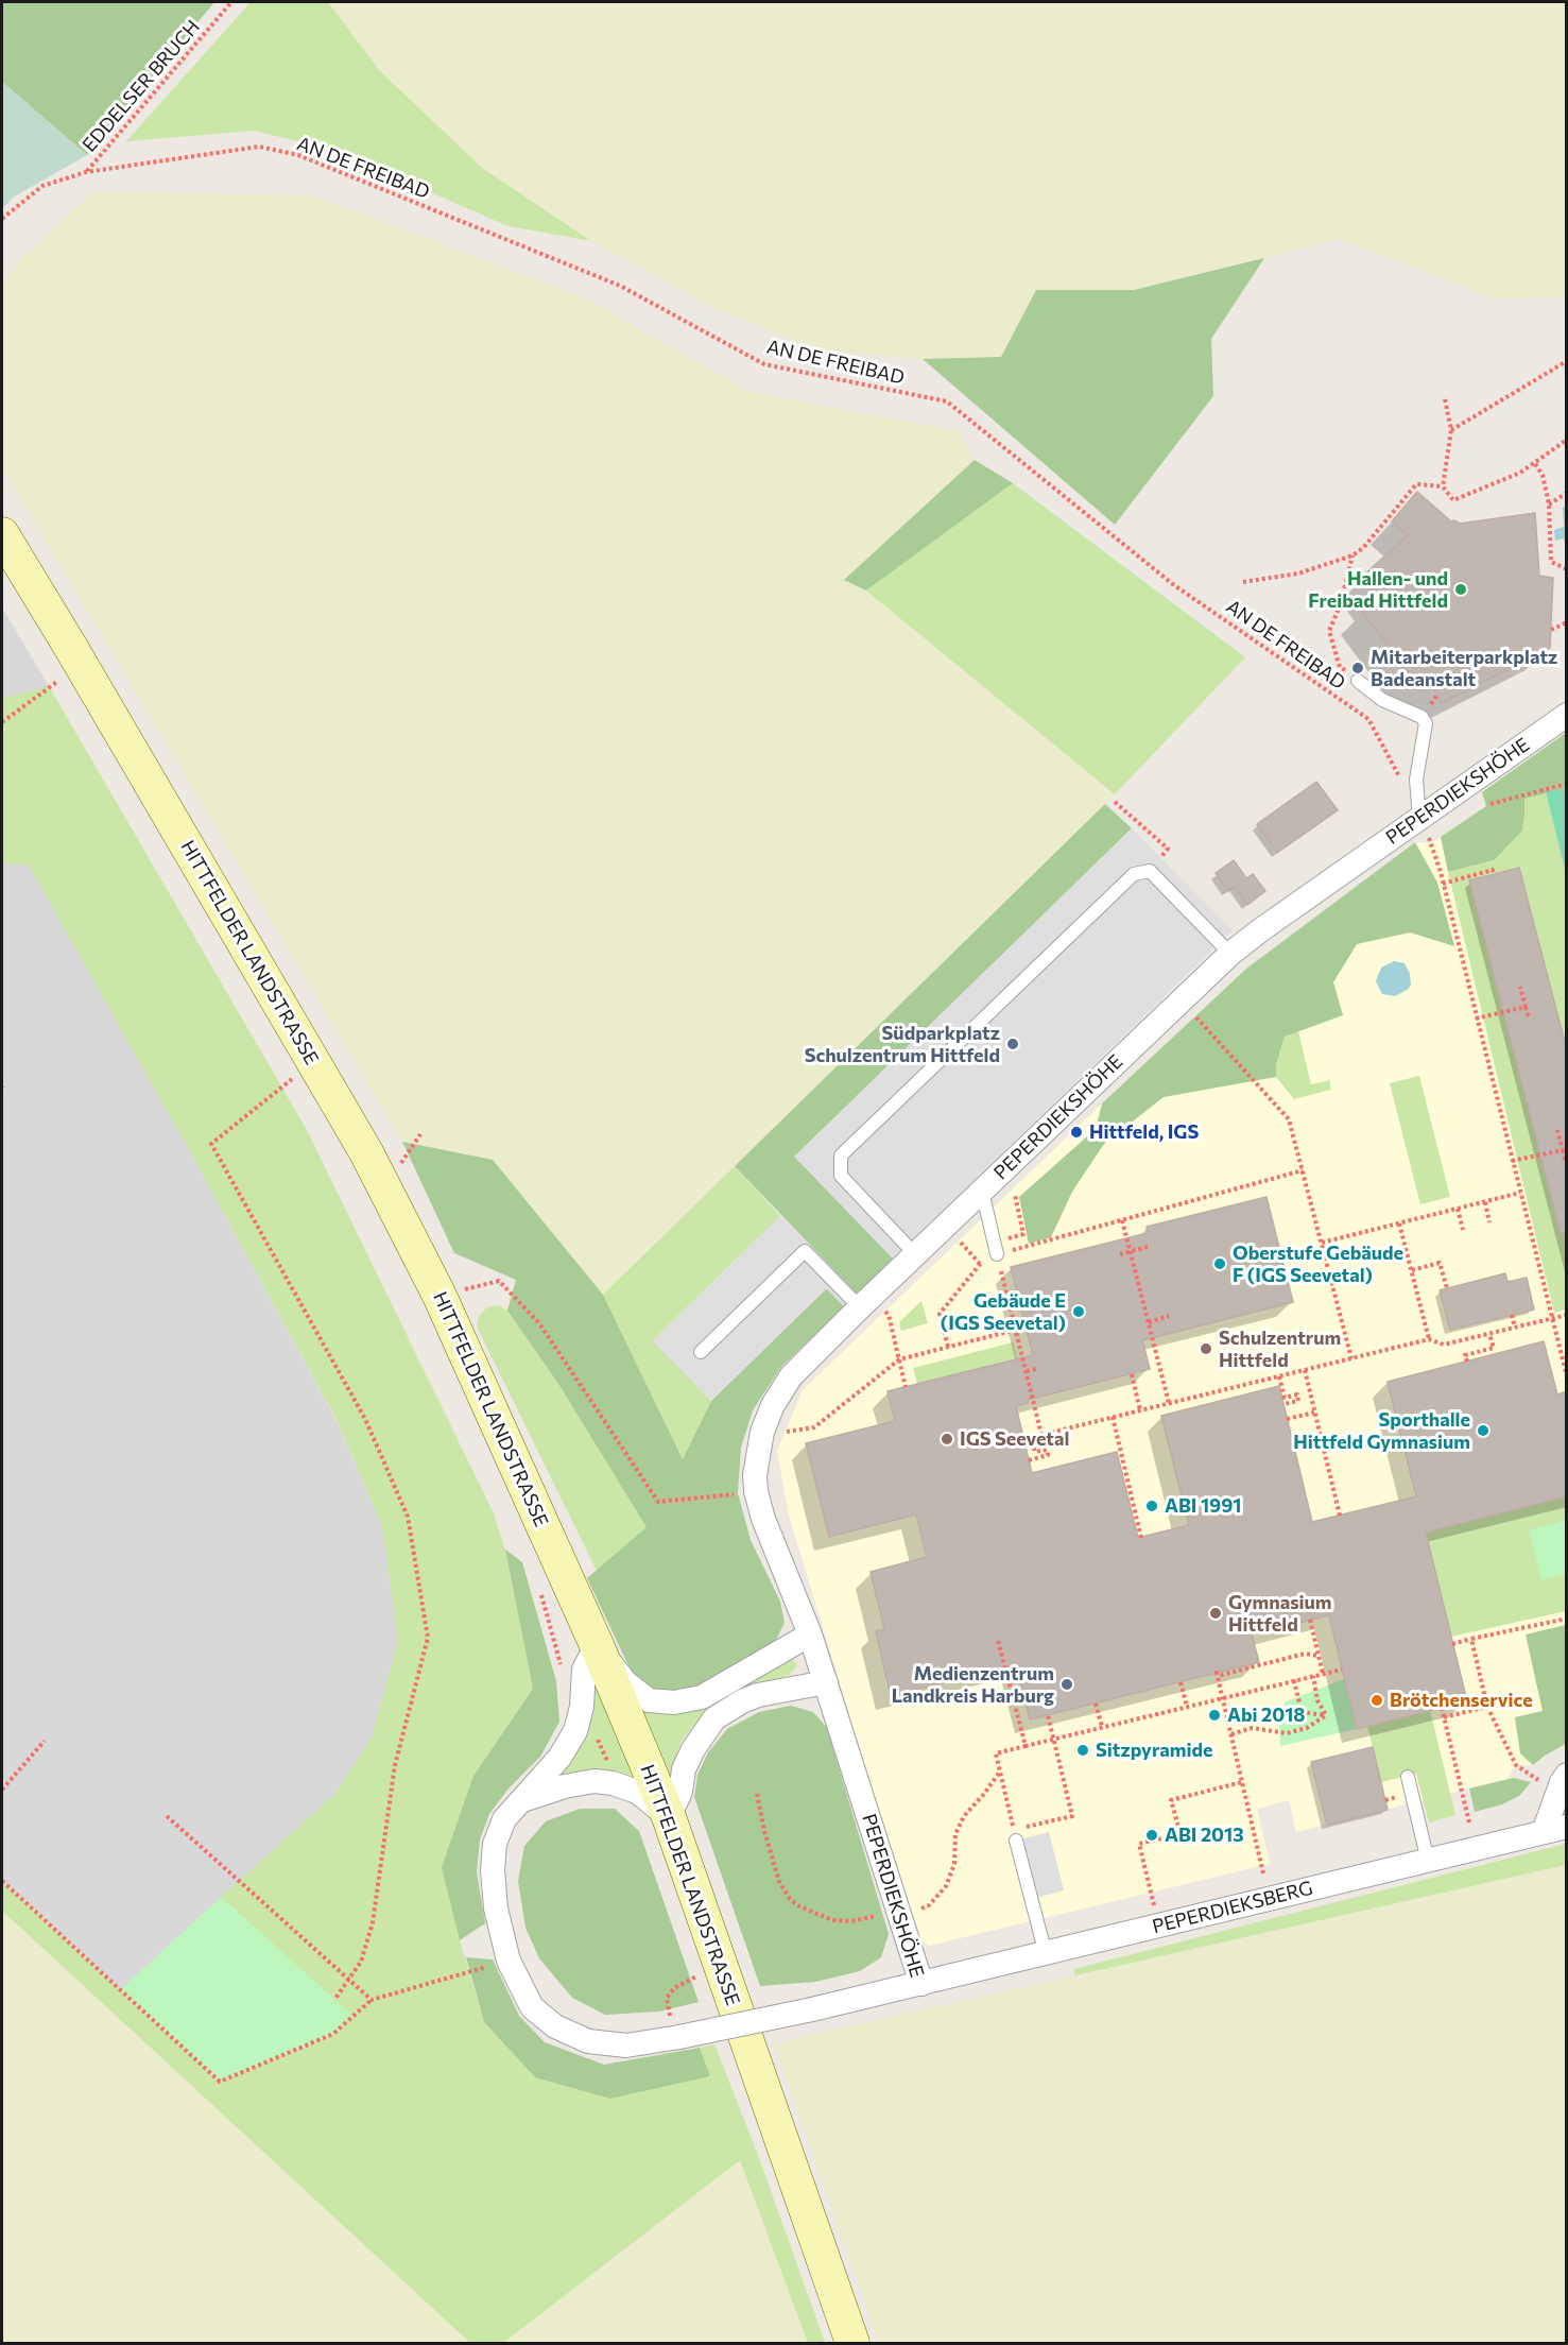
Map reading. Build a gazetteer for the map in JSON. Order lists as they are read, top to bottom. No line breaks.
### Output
{"streets":{"main road":["HITTFELDER LANDSTRASSE"],"street":["PEPERDIEKSHÖHE","PEPERDIEKSBERG"],"path":["EDDELSER BRUCH","AN DE FREIBAD"]},"crossings":[["EDDELSER BRUCH","AN DE FREIBAD"],["PEPERDIEKSHÖHE","HITTFELDER LANDSTRASSE"],["PEPERDIEKSHÖHE","PEPERDIEKSBERG"]],"places":["Hallen- und Freibad Hittfeld","Mitarbeiterparkplatz Badeanstalt","Südparkplatz Schulzentrum Hittfeld","Hittfeld, IGS","Oberstufe Gebäude F (IGS Seevetal)","Gebäude E (IGS Seevetal)","Schulzentrum Hittfeld","Sporthalle Hittfeld Gymnasium","IGS Seevetal","ABI 1991","Gymnasium Hittfeld","Medienzentrum Landkreis Harburg","Brötchenservice","Abi 2018","Sitzpyramide","ABI 2013"]}
